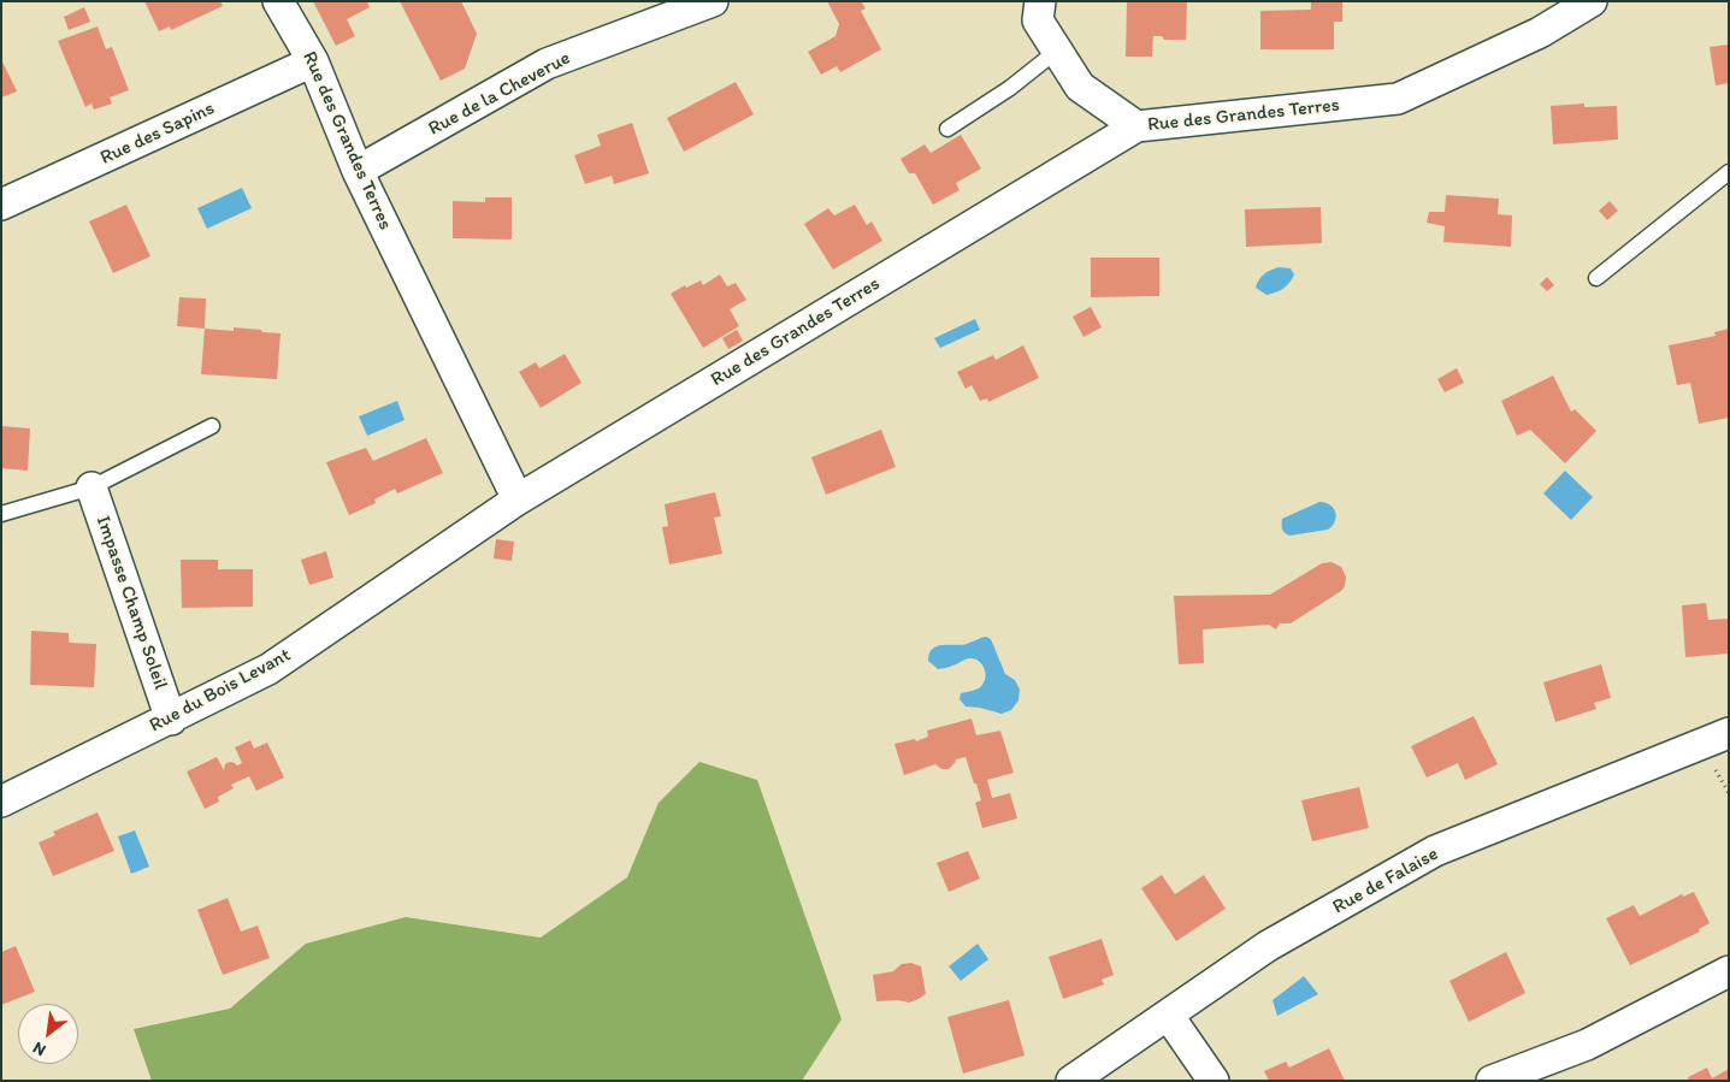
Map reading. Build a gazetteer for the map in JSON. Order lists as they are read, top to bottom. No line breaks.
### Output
{"streets":{"street":["Rue de la Cheverue","Rue des Grandes Terres","Rue des Sapins","Impasse Champ Soleil","Rue du Bois Levant","Rue de Falaise"]},"crossings":[["Rue de la Cheverue","Rue des Grandes Terres"],["Rue des Grandes Terres","Rue des Sapins"],["Rue des Grandes Terres","Rue du Bois Levant"],["Impasse Champ Soleil","Rue du Bois Levant"]],"north":"bottom left"}
